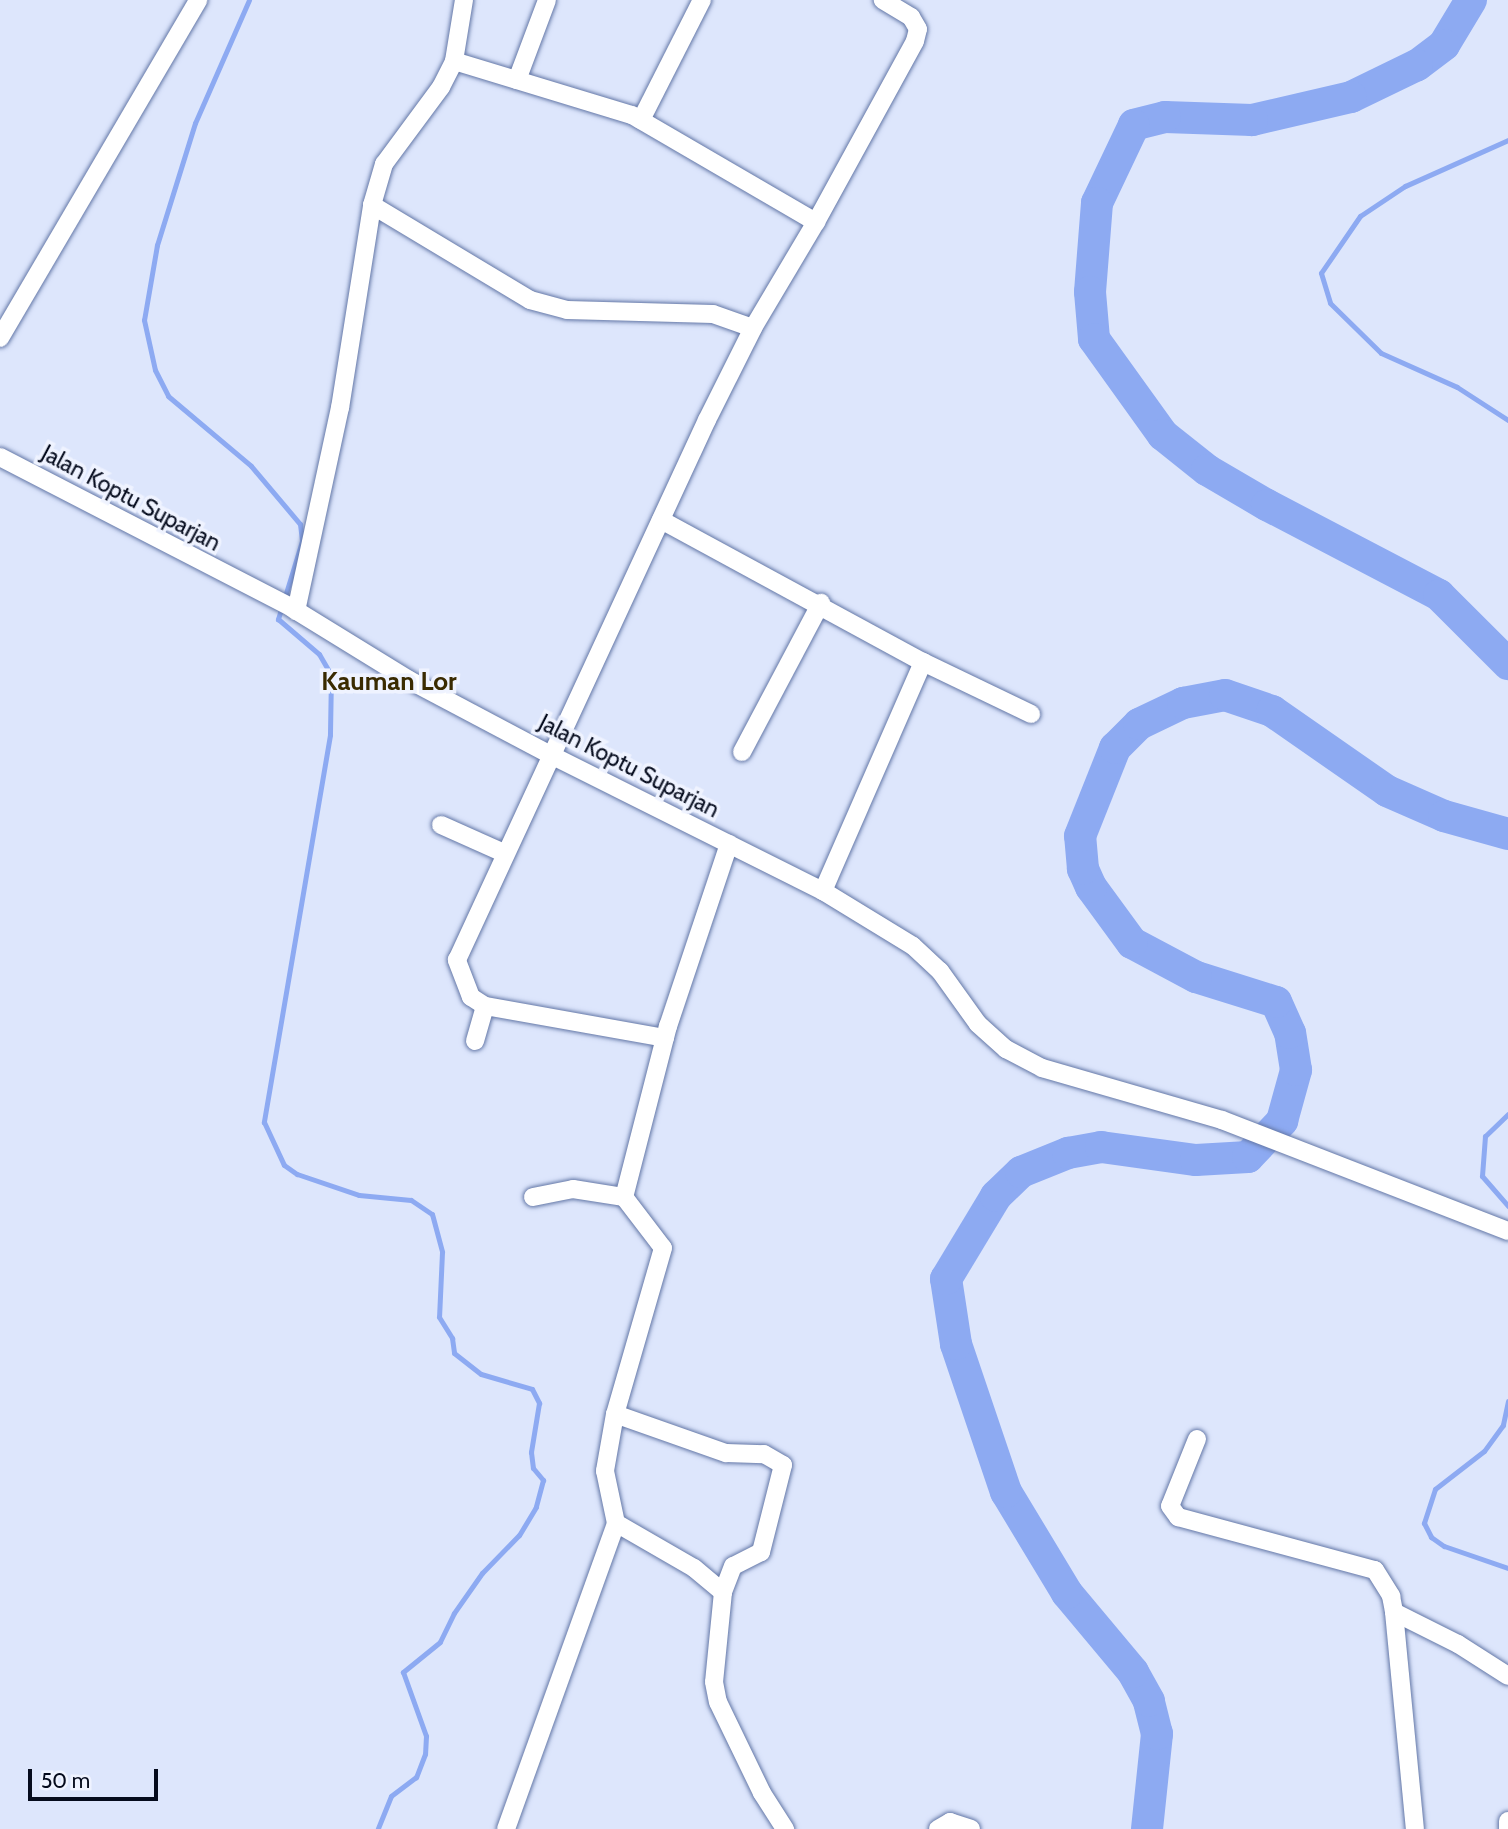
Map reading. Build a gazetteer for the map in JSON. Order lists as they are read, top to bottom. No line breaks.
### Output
{"streets":{"street":["Jalan Koptu Suparjan"]},"districts":["Kauman Lor"],"scale_bar":"50 m"}
